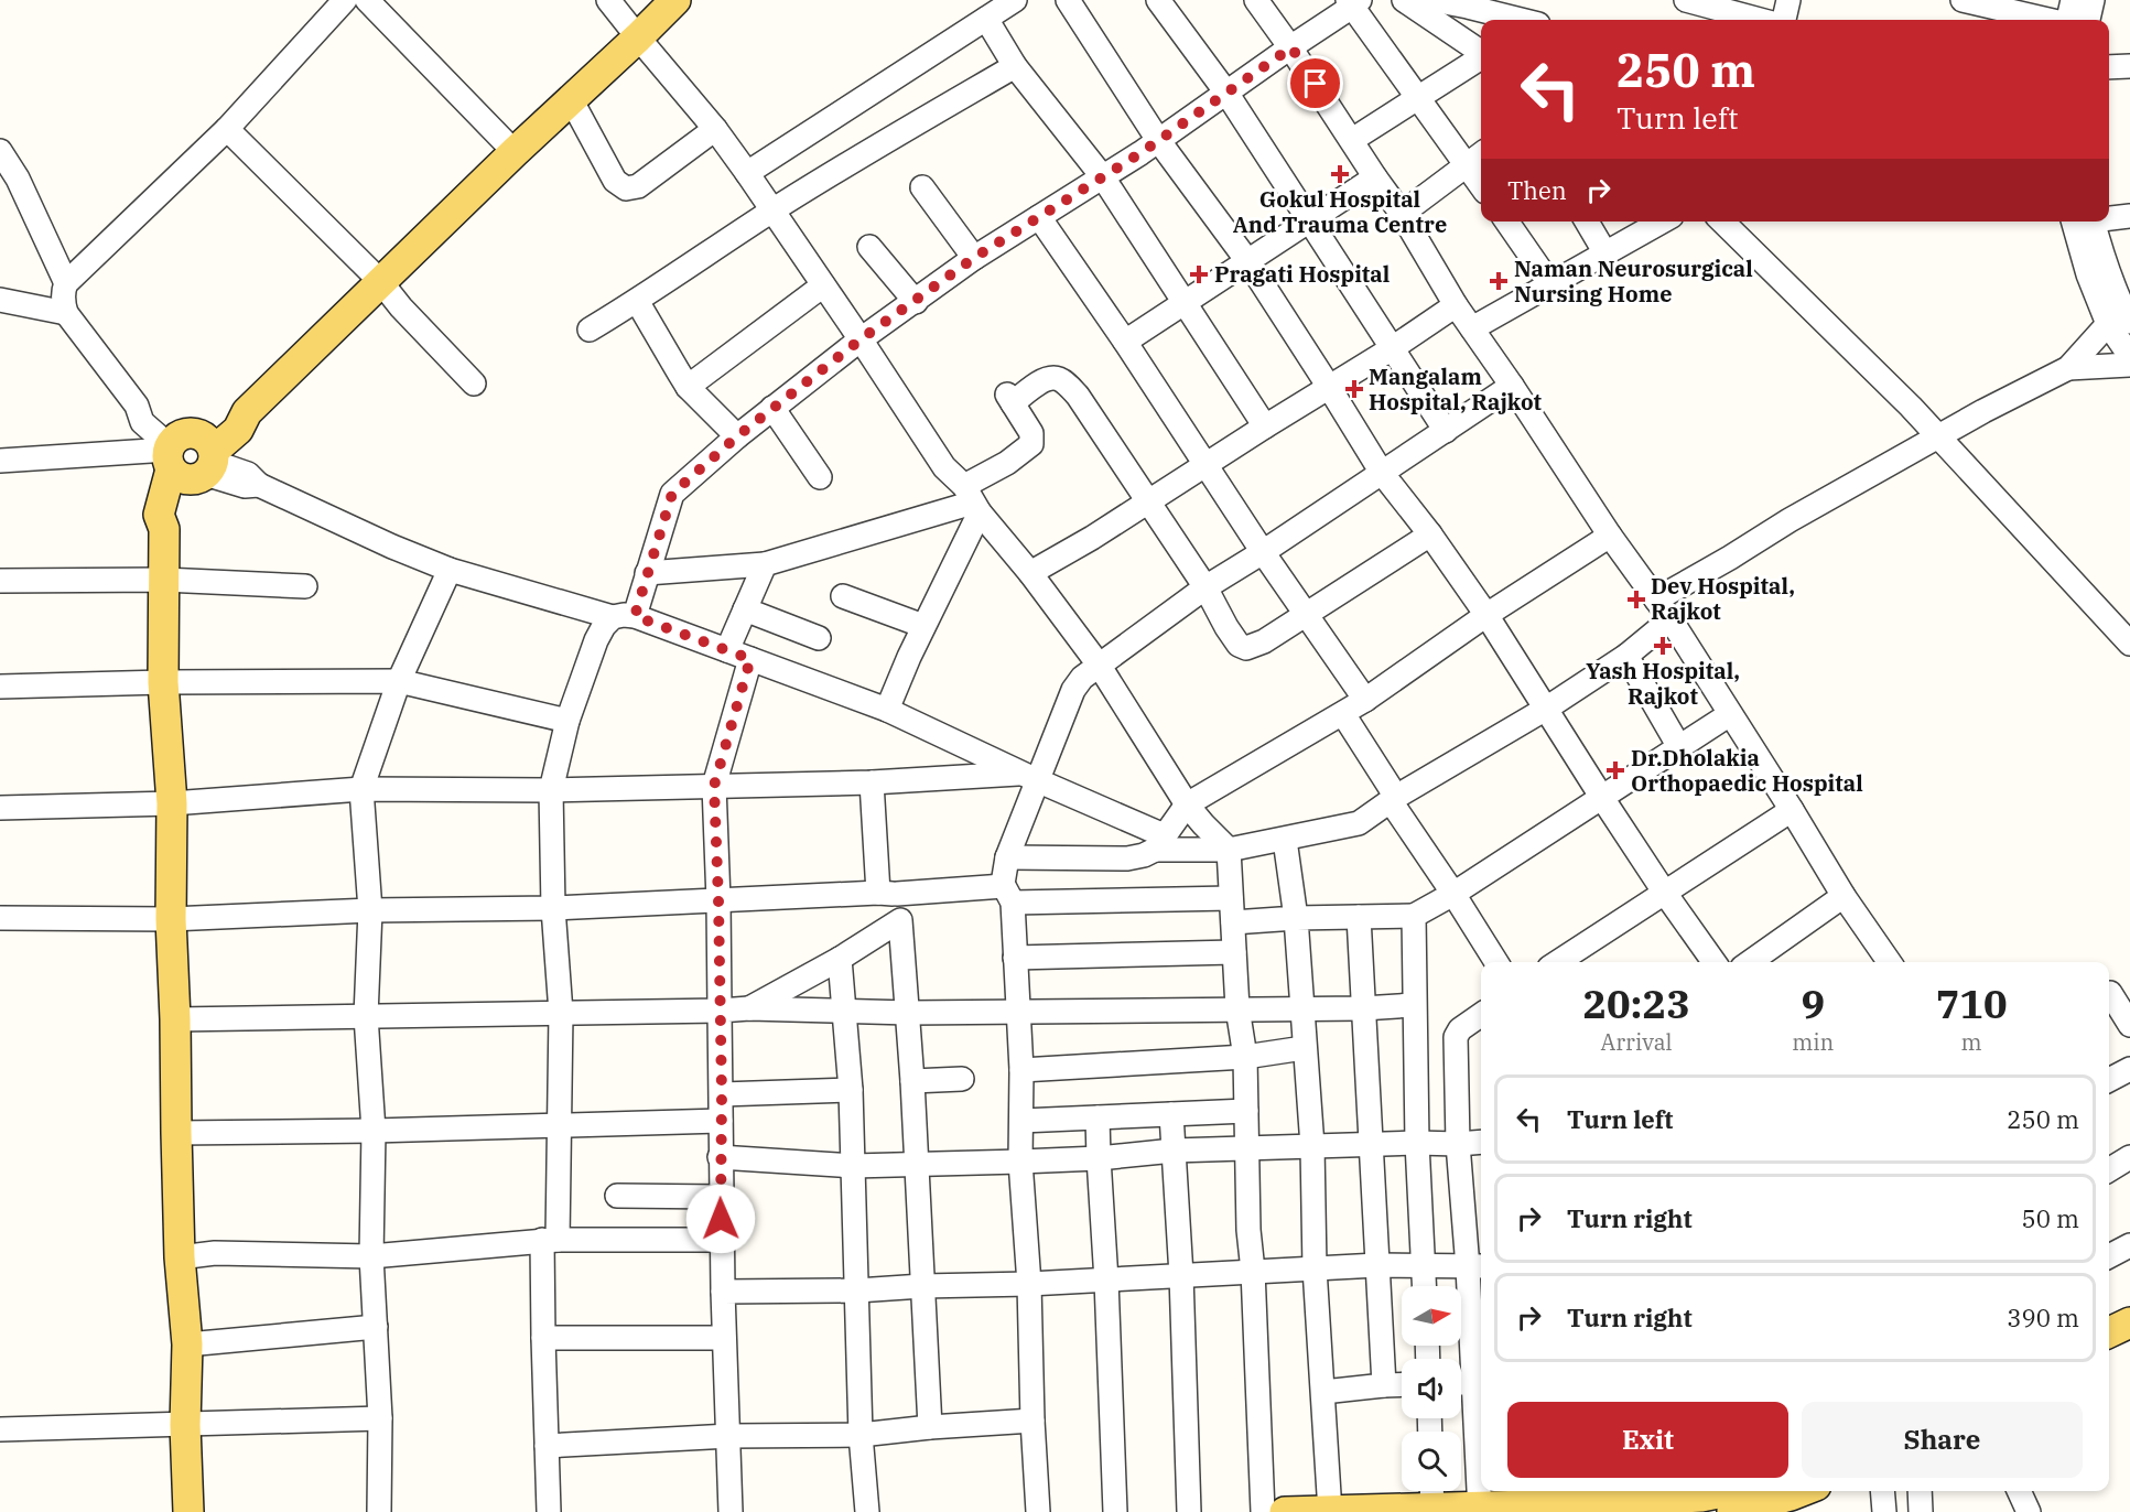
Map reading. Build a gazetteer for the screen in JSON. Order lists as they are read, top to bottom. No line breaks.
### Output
{"places":{"health":["Gokul Hospital And Trauma Centre","Pragati Hospital","Naman Neurosurgical Nursing Home","Mangalam Hospital, Rajkot","Dev Hospital, Rajkot","Yash Hospital, Rajkot","Dr.Dholakia Orthopaedic Hospital"]},"north":"right","page":{"turn":["250 m","Turn left"],"then":"Then","eta":["20:23","Arrival","9","min","710","m"],"list":[{"name":"Turn left","value":"250 m"},{"name":"Turn right","value":"50 m"},{"name":"Turn right","value":"390 m"}],"buttons":["Exit","Share"]}}
